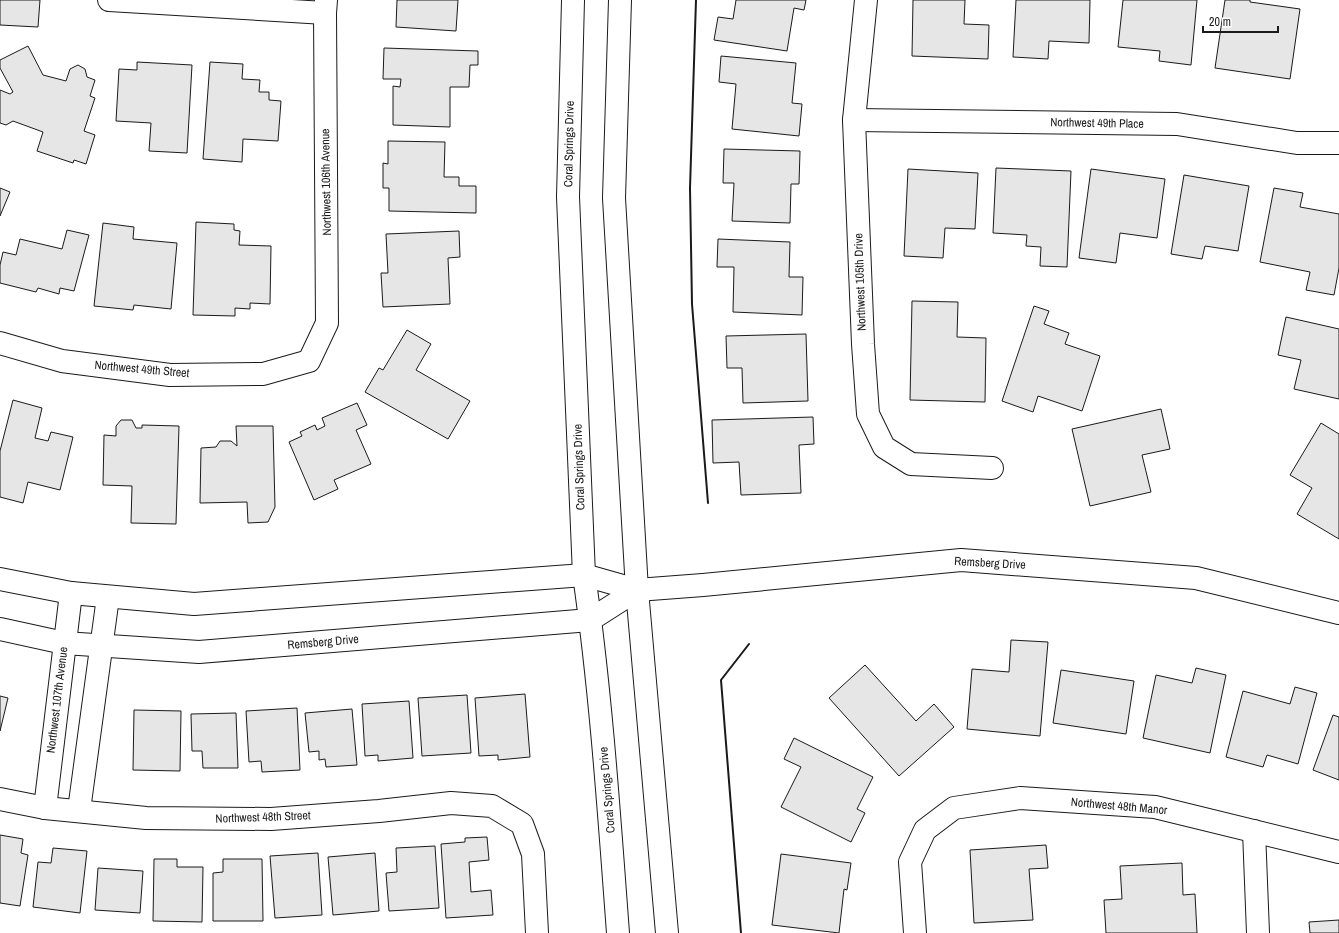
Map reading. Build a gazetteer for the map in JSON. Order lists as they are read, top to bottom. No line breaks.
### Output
{"streets":{"street":["Northwest 49th Place","Coral Springs Drive","Northwest 106th Avenue","Northwest 105th Drive","Northwest 49th Street","Remsberg Drive","Northwest 107th Avenue","Northwest 48th Manor","Northwest 48th Street"]},"crossings":[["Northwest 49th Place","Northwest 105th Drive"],["Coral Springs Drive","Remsberg Drive"],["Northwest 106th Avenue","Northwest 49th Street"],["Remsberg Drive","Northwest 107th Avenue"],["Northwest 107th Avenue","Northwest 48th Street"]],"scale_bar":"20 m"}
